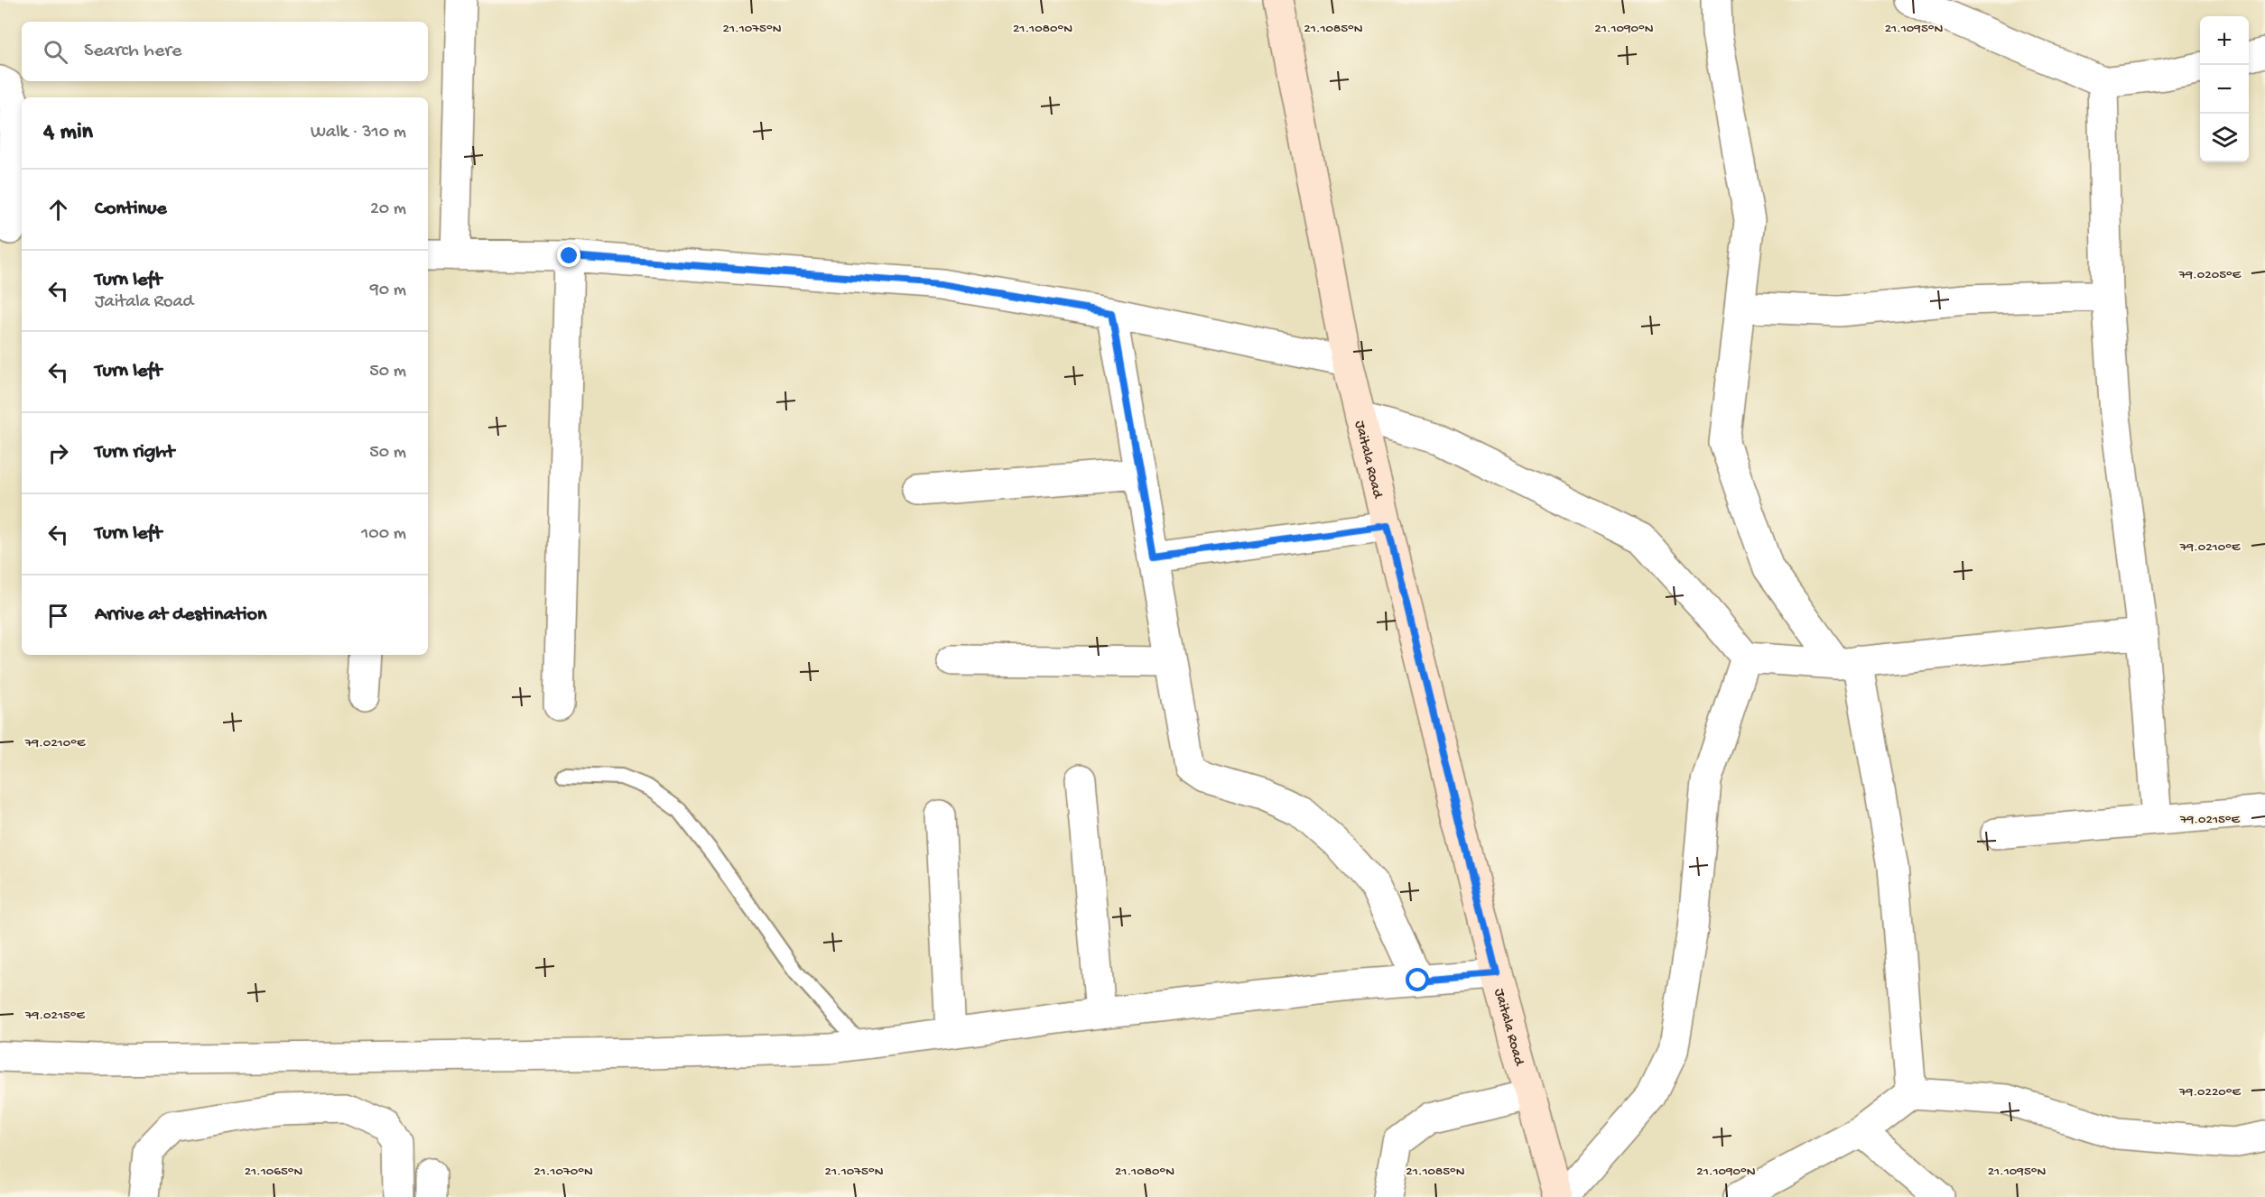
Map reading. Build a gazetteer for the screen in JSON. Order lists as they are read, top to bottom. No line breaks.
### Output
{"streets":{"street":["Jaitala Road"]},"page":{"map_buttons":["+","−"],"search":"Search here","heading":["4 min","Walk · 310 m"],"list":[["Continue","20 m"],["Turn left","Jaitala Road","90 m"],["Turn left","50 m"],["Turn right","50 m"],["Turn left","100 m"],"Arrive at destination"]},"coordinates":["21.1075°N","21.1080°N","21.1085°N","21.1090°N","21.1095°N","79.0205°E","79.0210°E","79.0215°E","79.0220°E","21.1065°N","21.1070°N"]}
